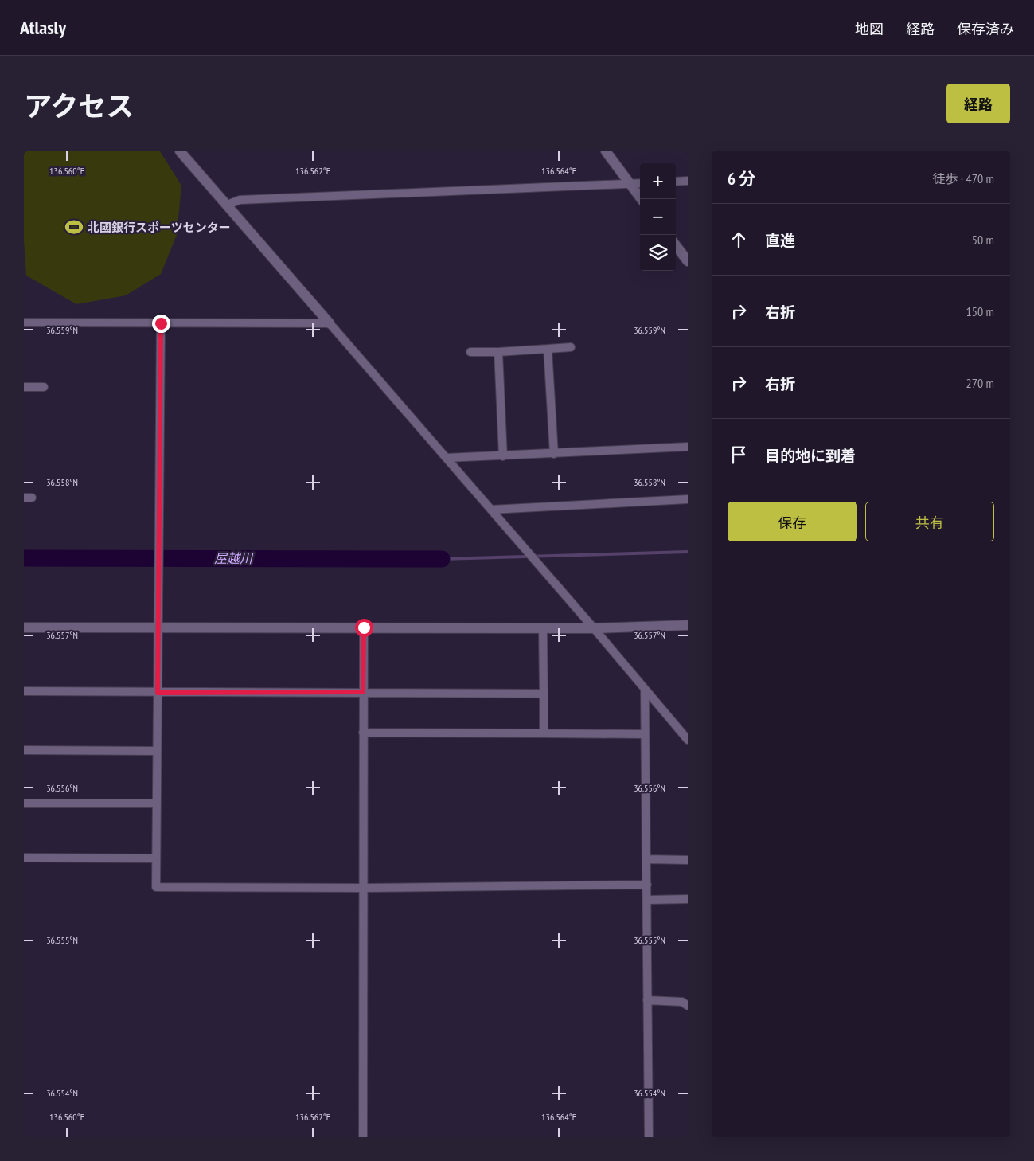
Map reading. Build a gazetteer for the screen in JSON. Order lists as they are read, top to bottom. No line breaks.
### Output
{"water":["屋越川"],"places":{"sports":["北國銀行スポーツセンター"]},"page":{"header":"Atlasly","nav":["地図","経路","保存済み"],"title":"アクセス","buttons":["経路",["保存","共有"]],"heading":["6 分","徒歩 · 470 m"],"map_buttons":["+","−"],"list":[["直進","50 m"],["右折","150 m"],["右折","270 m"],"目的地に到着"]},"coordinates":["136.560°E","136.562°E","136.564°E","36.559°N","36.558°N","36.557°N","36.556°N","36.555°N","36.554°N"]}
